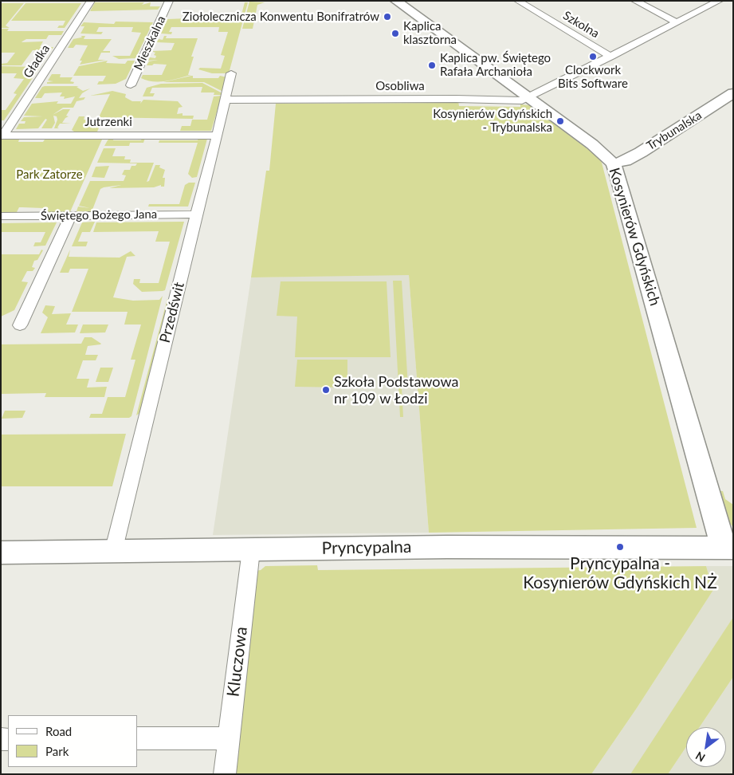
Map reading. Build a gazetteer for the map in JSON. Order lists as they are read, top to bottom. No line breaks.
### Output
{"streets":{"street":["Szkolna","Mieszkalna","Gładka","Osobliwa","Jutrzenki","Trybunalska","Świętego Bożego Jana","Kosynierów Gdyńskich","Przedświt","Pryncypalna","Kluczowa"]},"crossings":[["Szkolna","Osobliwa"],["Gładka","Jutrzenki"],["Osobliwa","Kosynierów Gdyńskich"],["Osobliwa","Przedświt"],["Jutrzenki","Przedświt"],["Trybunalska","Kosynierów Gdyńskich"],["Świętego Bożego Jana","Przedświt"],["Kosynierów Gdyńskich","Pryncypalna"],["Przedświt","Pryncypalna"],["Pryncypalna","Kluczowa"]],"parks":["Park Zatorze"],"places":["Ziołolecznicza Konwentu Bonifratrów","Kaplica klasztorna","Clockwork Bits Software","Kaplica pw. Świętego Rafała Archanioła","Kosynierów Gdyńskich - Trybunalska","Szkoła Podstawowa nr 109 w Łodzi","Pryncypalna - Kosynierów Gdyńskich NŻ"],"legend":["Road","Park"],"north":"bottom left"}
